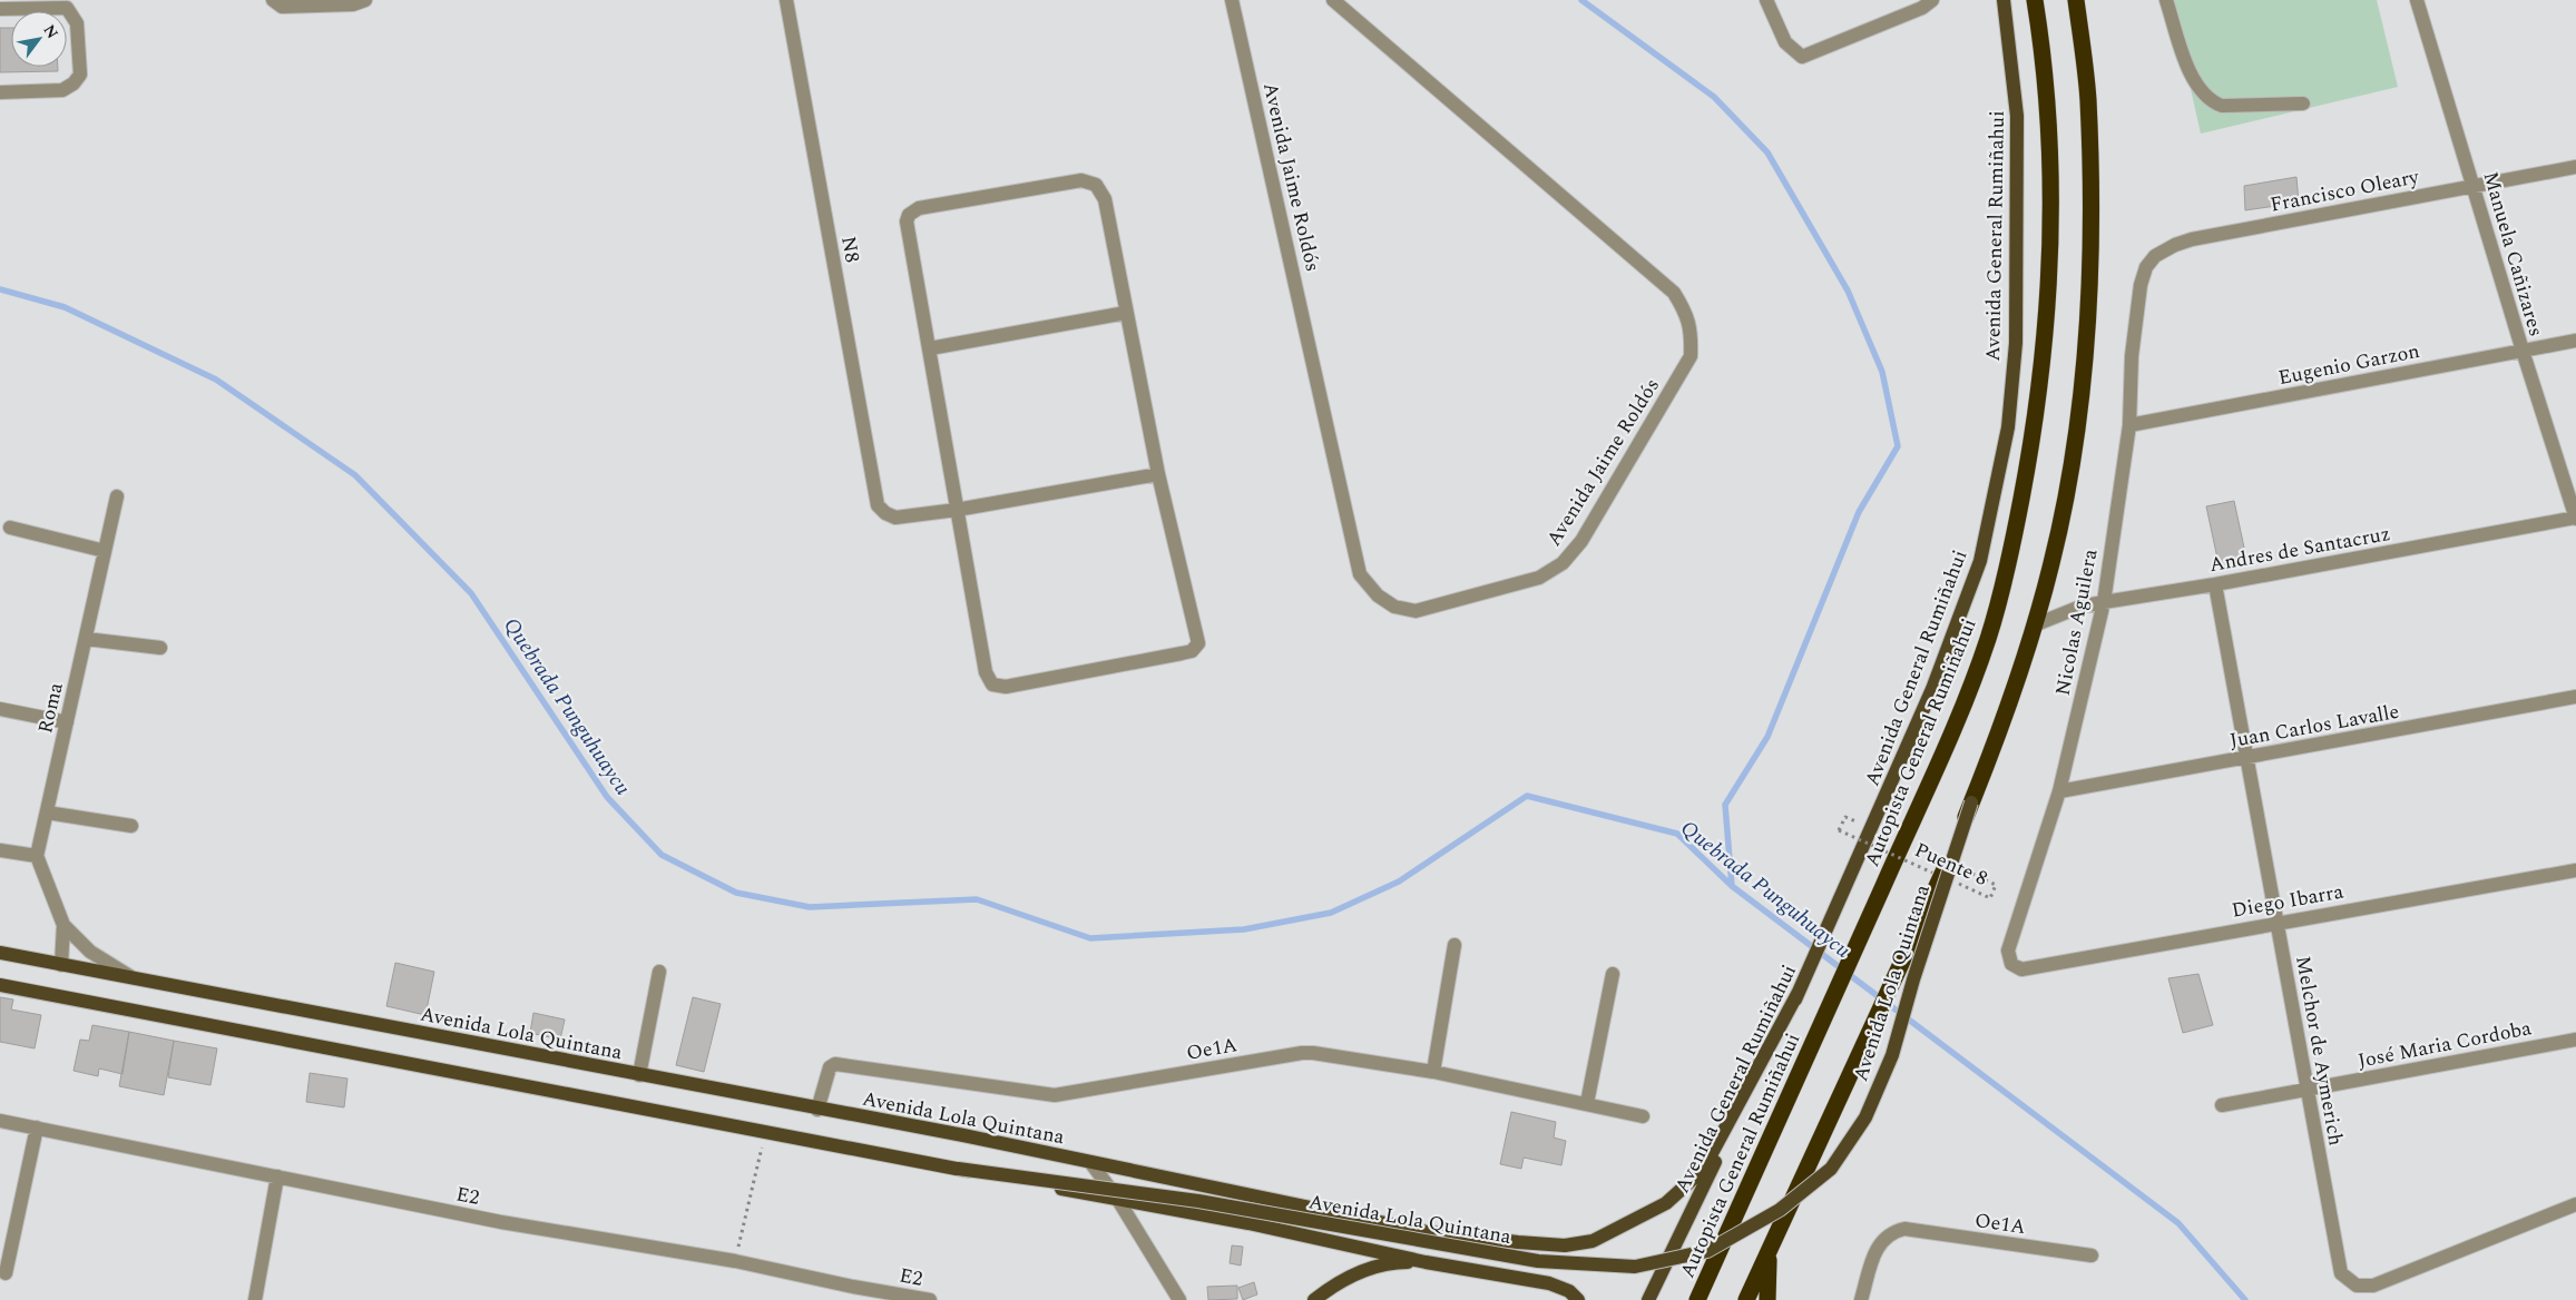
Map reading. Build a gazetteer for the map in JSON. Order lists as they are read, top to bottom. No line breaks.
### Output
{"streets":{"highway":["Autopista General Rumiñahui"],"main road":["Avenida General Rumiñahui","Avenida Lola Quintana"],"street":["Avenida Jaime Roldós","Francisco Oleary","N8","Manuela Cañizares","Eugenio Garzon","Andres de Santacruz","Nicolas Aguilera","Roma","Juan Carlos Lavalle","Diego Ibarra","José Maria Cordoba","Oe1A","Melchor de Aymerich","E2"],"path":["Puente 8"]},"crossings":[["Francisco Oleary","Manuela Cañizares"],["Francisco Oleary","Nicolas Aguilera"],["Avenida General Rumiñahui","Avenida Lola Quintana"],["Manuela Cañizares","Eugenio Garzon"],["Manuela Cañizares","Andres de Santacruz"],["Eugenio Garzon","Nicolas Aguilera"],["Andres de Santacruz","Nicolas Aguilera"],["Andres de Santacruz","Melchor de Aymerich"],["Nicolas Aguilera","Juan Carlos Lavalle"],["Nicolas Aguilera","Diego Ibarra"],["Juan Carlos Lavalle","Melchor de Aymerich"],["Diego Ibarra","Melchor de Aymerich"],["Avenida Lola Quintana","Oe1A"],["José Maria Cordoba","Melchor de Aymerich"]],"water":["Quebrada Punguhuaycu"],"north":"top right"}
